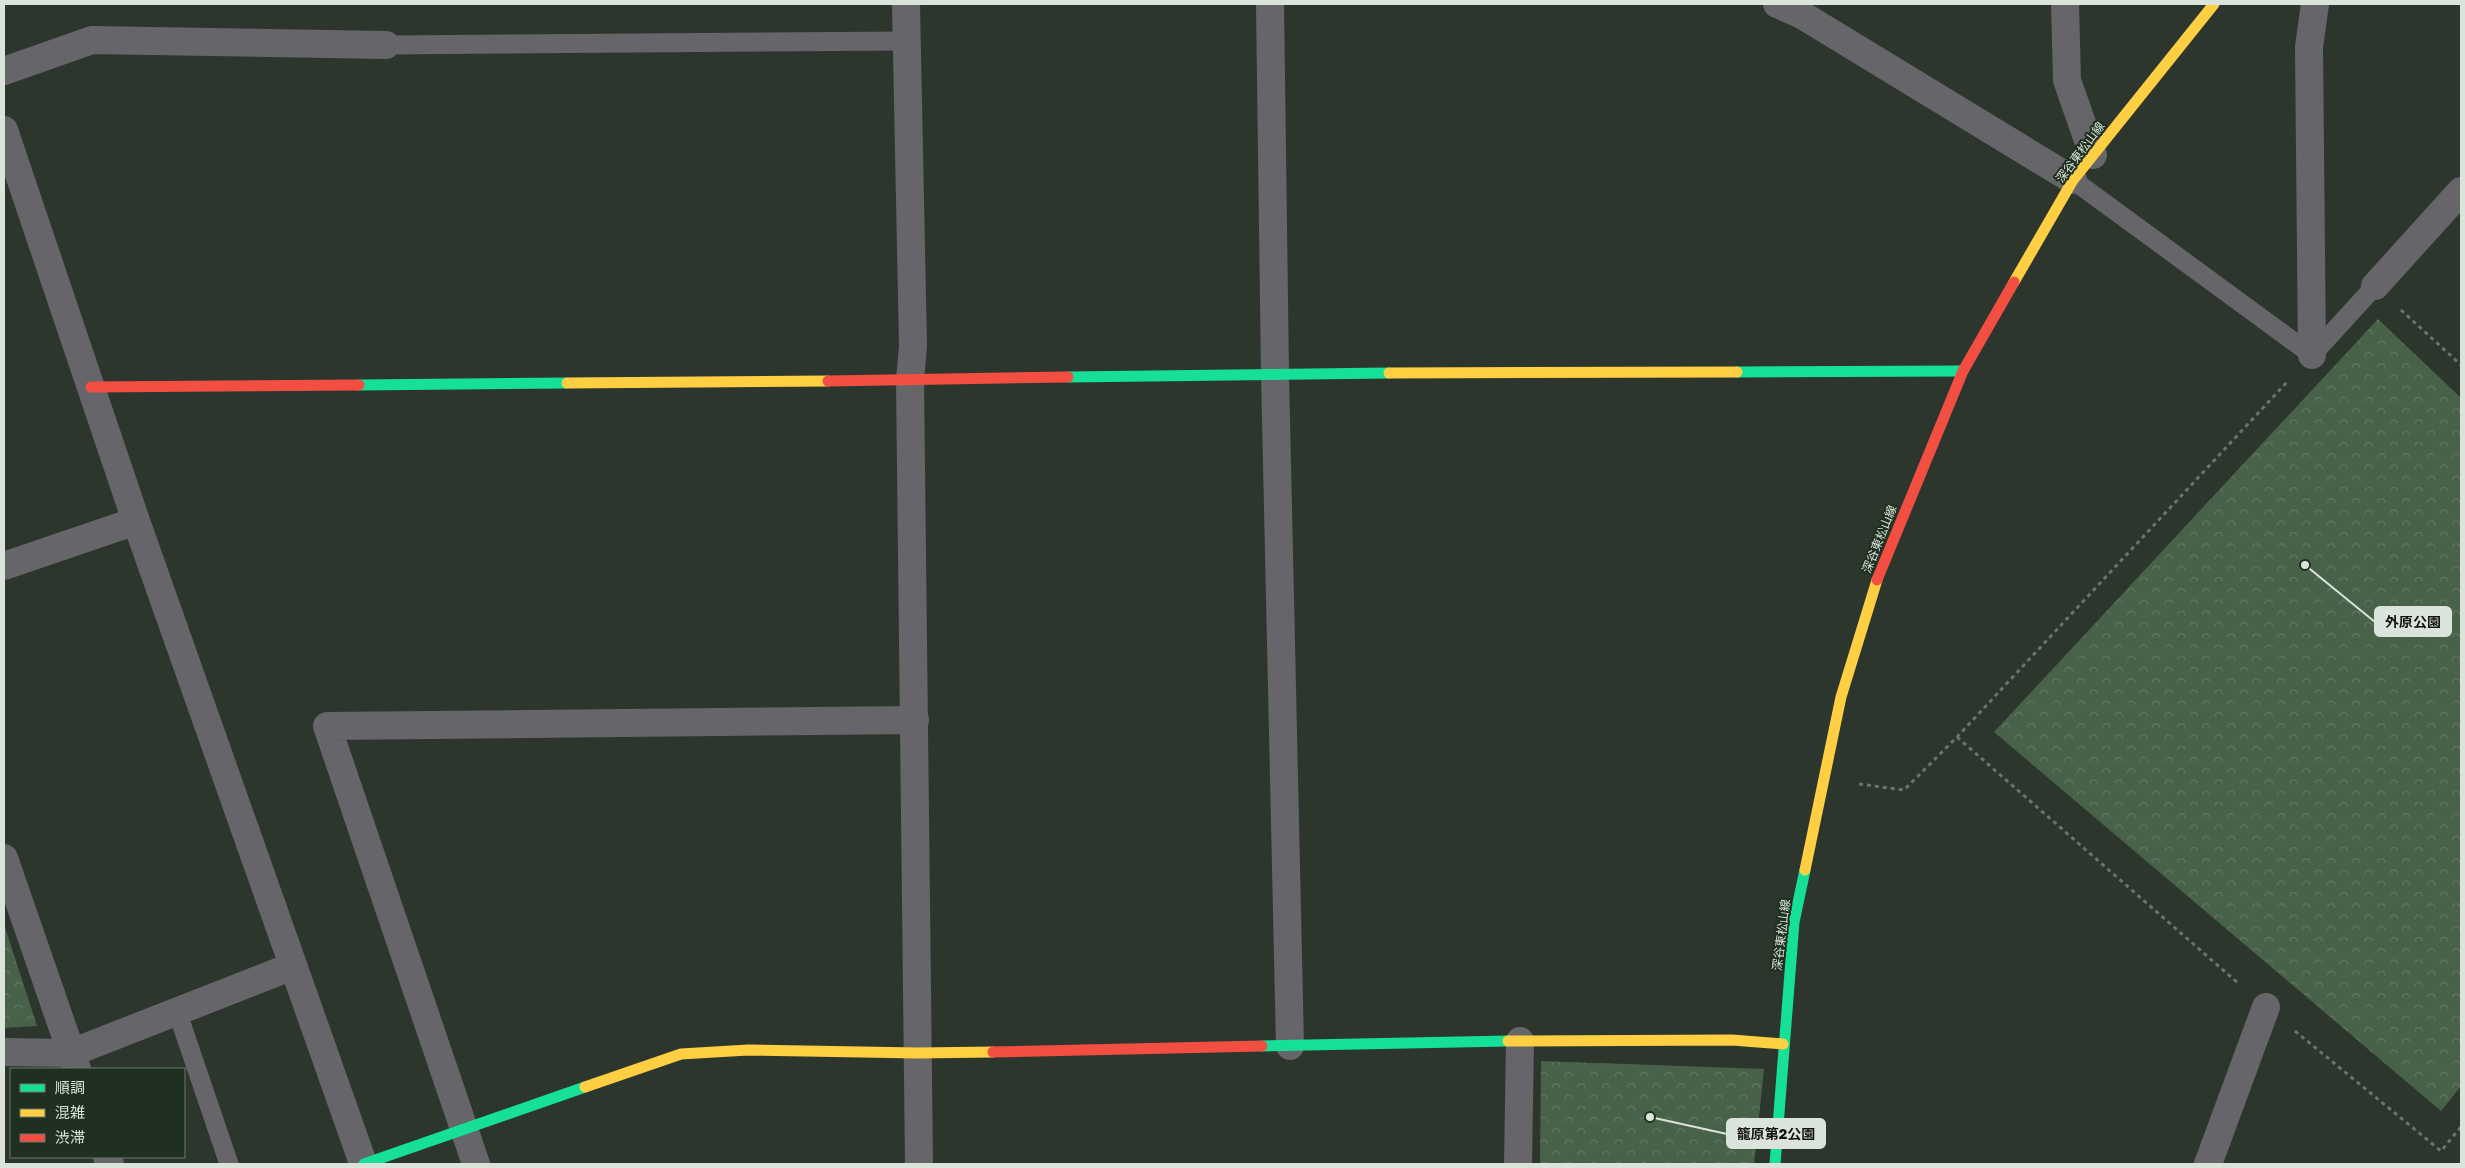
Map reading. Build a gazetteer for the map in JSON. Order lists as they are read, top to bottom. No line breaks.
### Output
{"streets":{"street":["深谷東松山線"]},"places":["外原公園","籠原第2公園"],"legend":["順調","混雑","渋滞"]}
